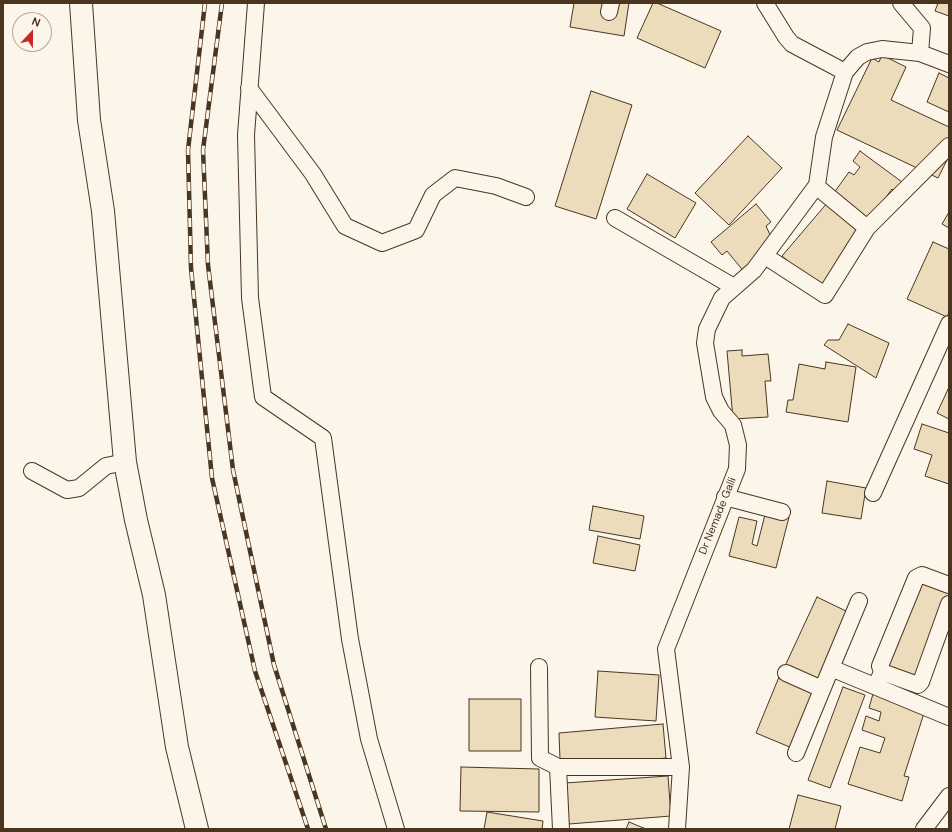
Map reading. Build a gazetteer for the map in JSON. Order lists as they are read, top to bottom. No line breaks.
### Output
{"streets":{"street":["Dr Nemade Galli"]},"north":"top"}
